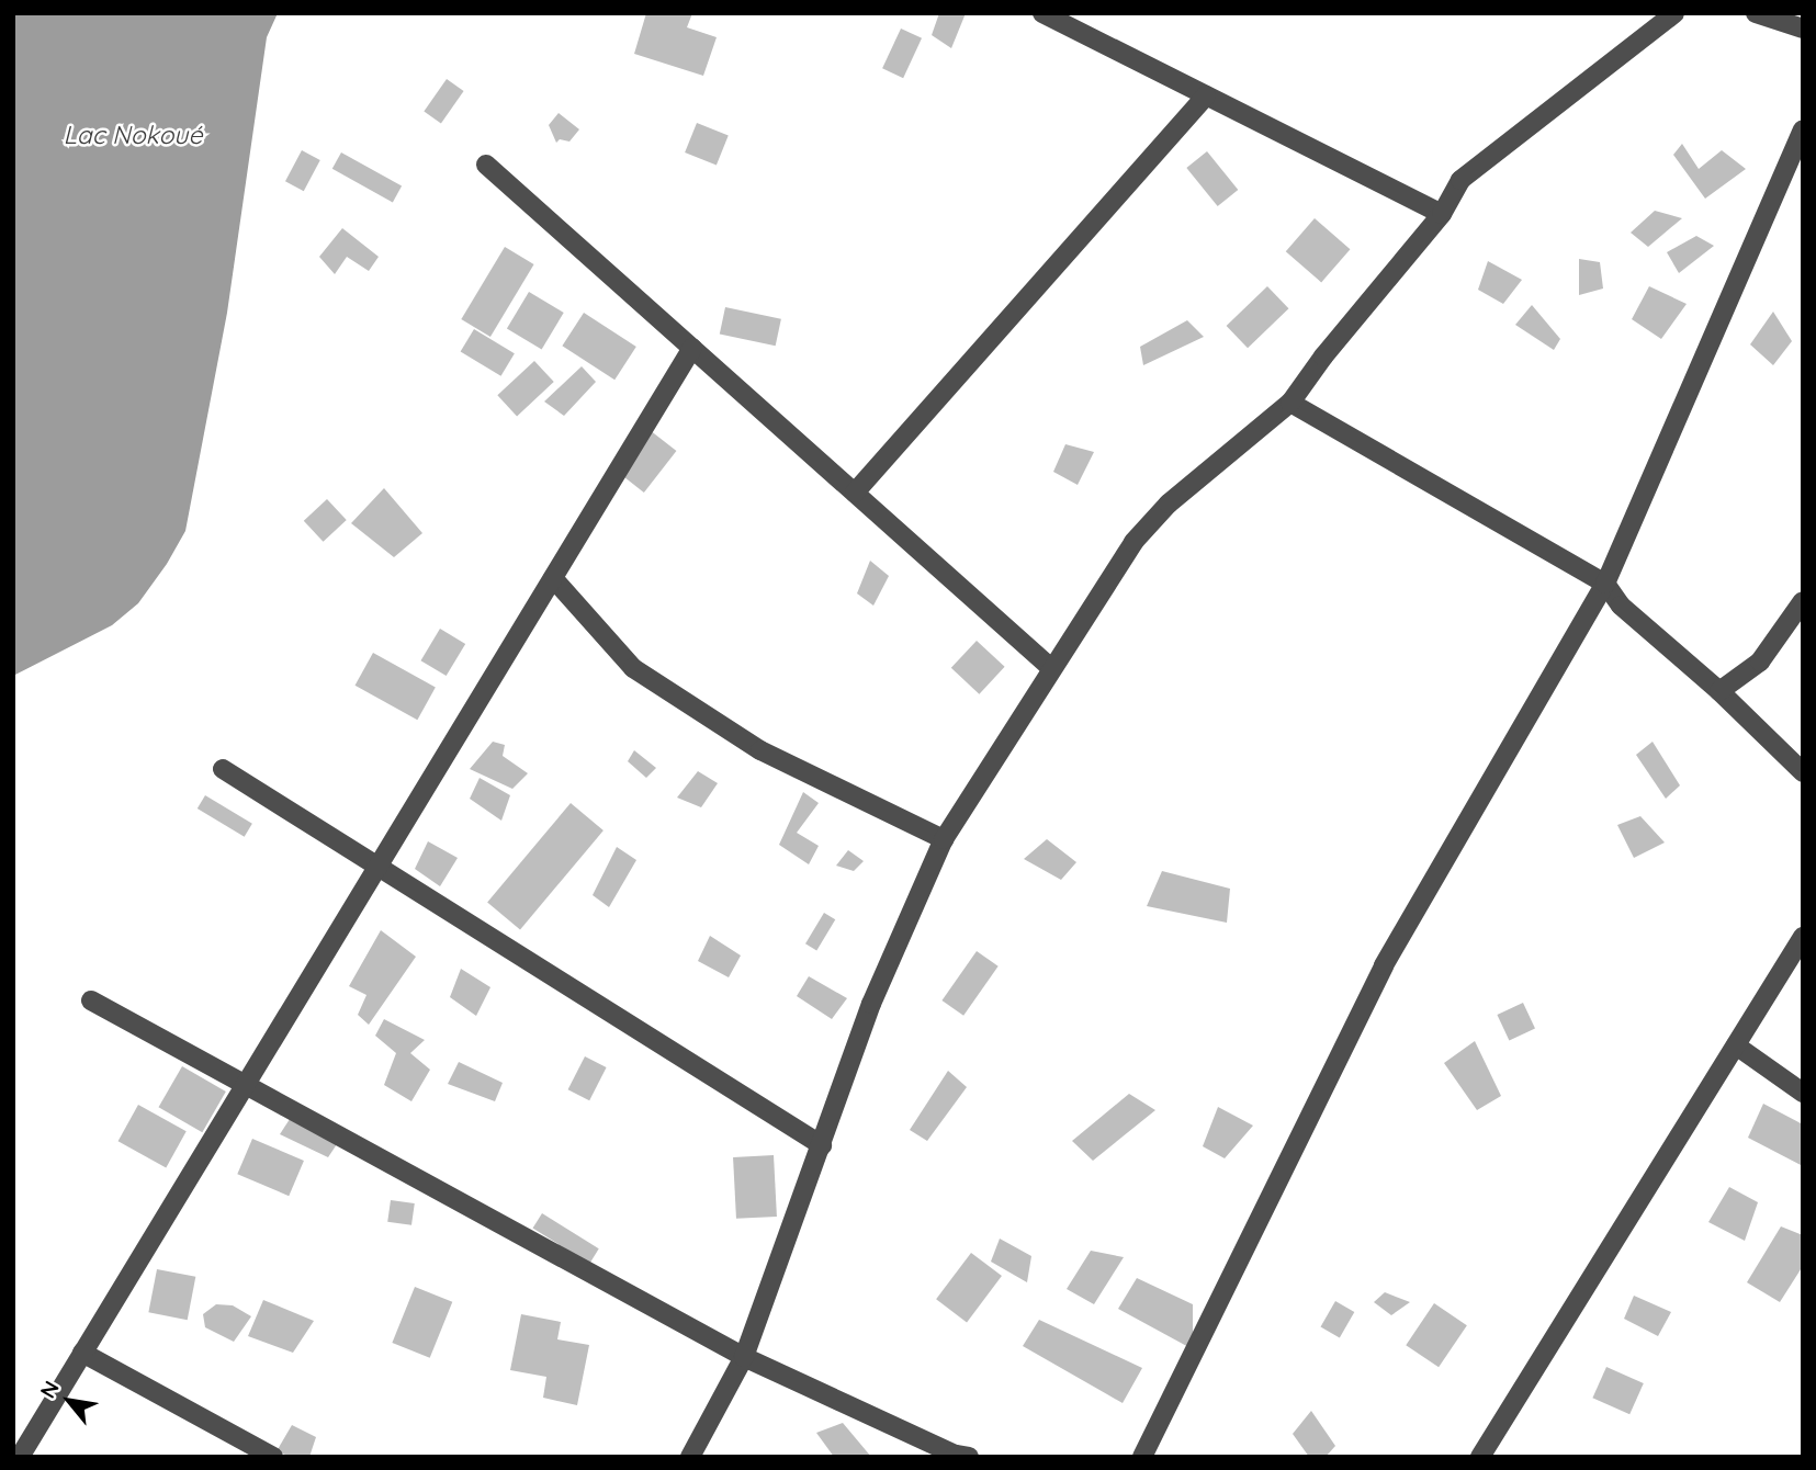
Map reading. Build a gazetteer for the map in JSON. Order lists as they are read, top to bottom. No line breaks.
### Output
{"water":["Lac Nokoué"],"north":"top left"}
